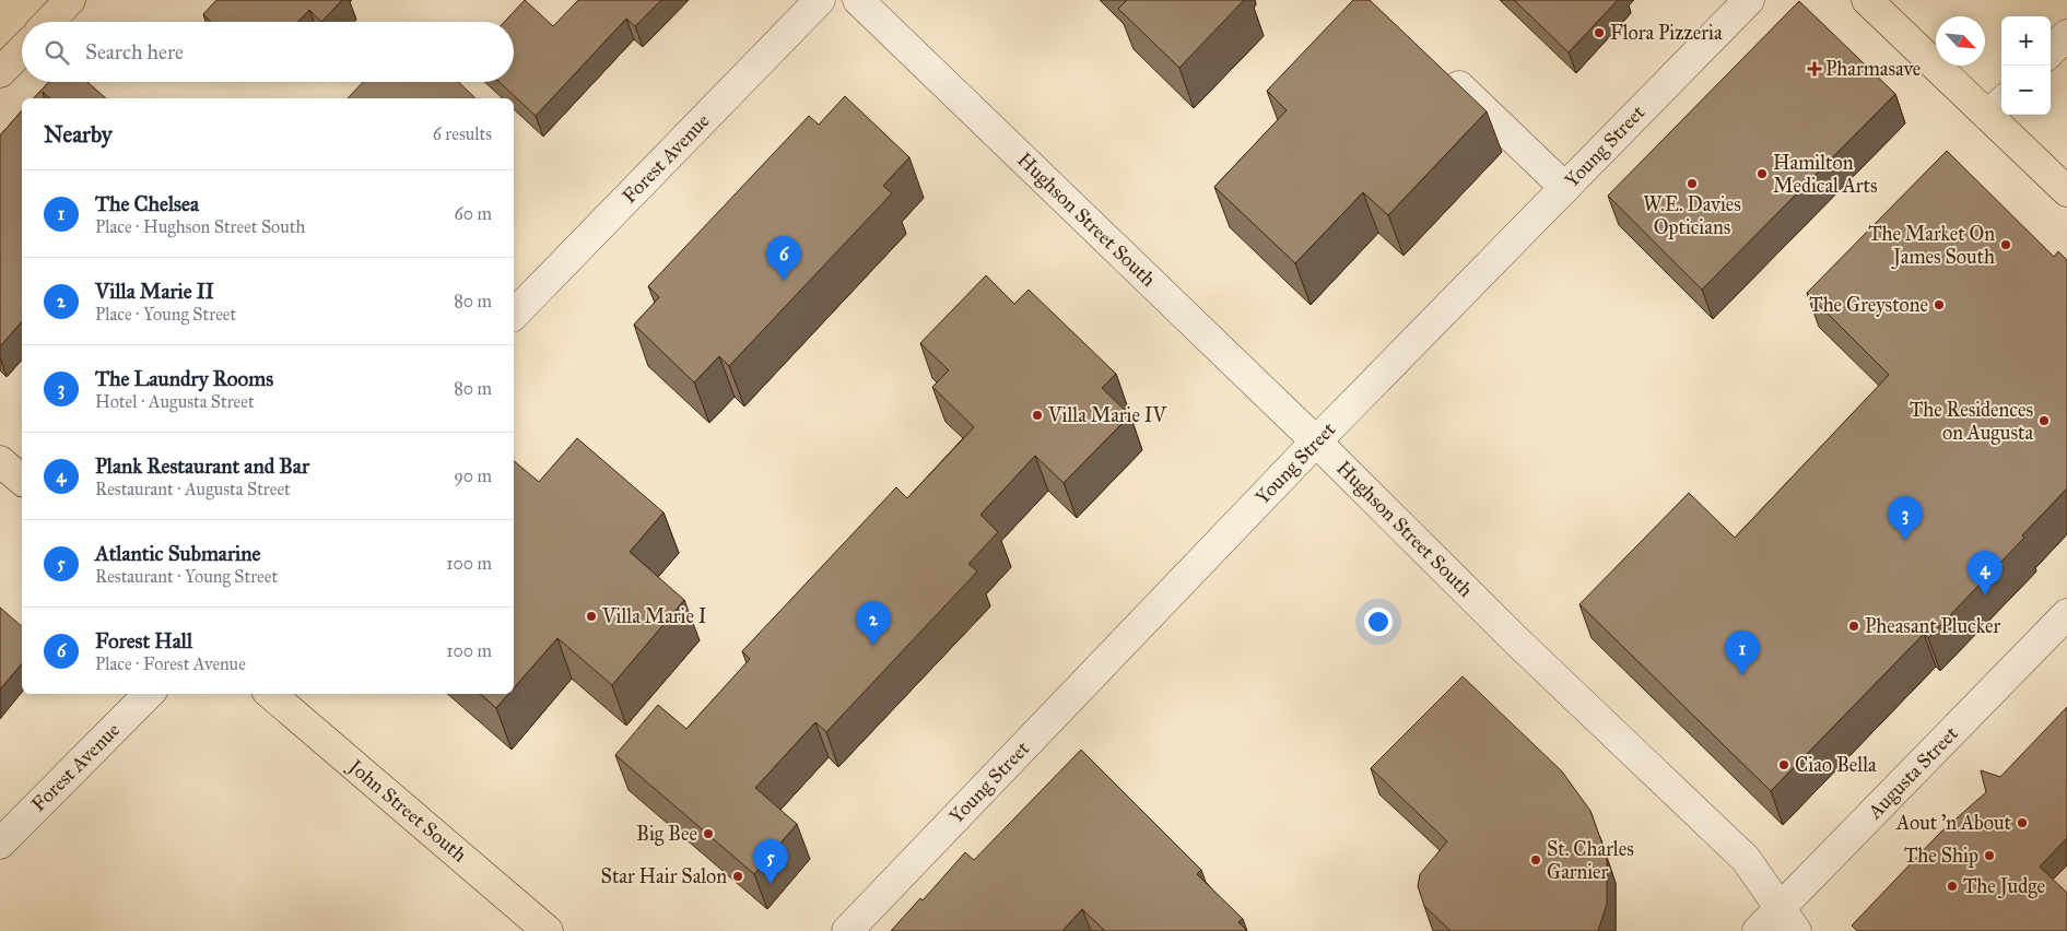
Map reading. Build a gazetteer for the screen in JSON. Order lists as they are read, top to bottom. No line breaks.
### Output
{"streets":{"main road":["John Street South"],"street":["Young Street","Forest Avenue","Hughson Street South","Augusta Street"]},"crossings":[["Young Street","Hughson Street South"],["Hughson Street South","Augusta Street"]],"places":{"other":["Flora Pizzeria","Hamilton Medical Arts","W.E. Davies Opticians","The Market On James South","The Greystone","Villa Marie IV","The Residences on Augusta","Villa Marie I","Pheasant Plucker","Ciao Bella","Aout 'n About","Big Bee","The Ship","St. Charles Garnier","Star Hair Salon","The Judge"],"health":["Pharmasave"]},"north":"bottom right","page":{"map_buttons":["+","−"],"search":"Search here","heading":["Nearby","6 results"],"list":[{"mark":"1","name":"The Chelsea","note":"Place · Hughson Street South","value":"60 m"},{"mark":"2","name":"Villa Marie II","note":"Place · Young Street","value":"80 m"},{"mark":"3","name":"The Laundry Rooms","note":"Hotel · Augusta Street","value":"80 m"},{"mark":"4","name":"Plank Restaurant and Bar","note":"Restaurant · Augusta Street","value":"90 m"},{"mark":"5","name":"Atlantic Submarine","note":"Restaurant · Young Street","value":"100 m"},{"mark":"6","name":"Forest Hall","note":"Place · Forest Avenue","value":"100 m"}],"pins":["6","3","4","2","1","5"]}}
